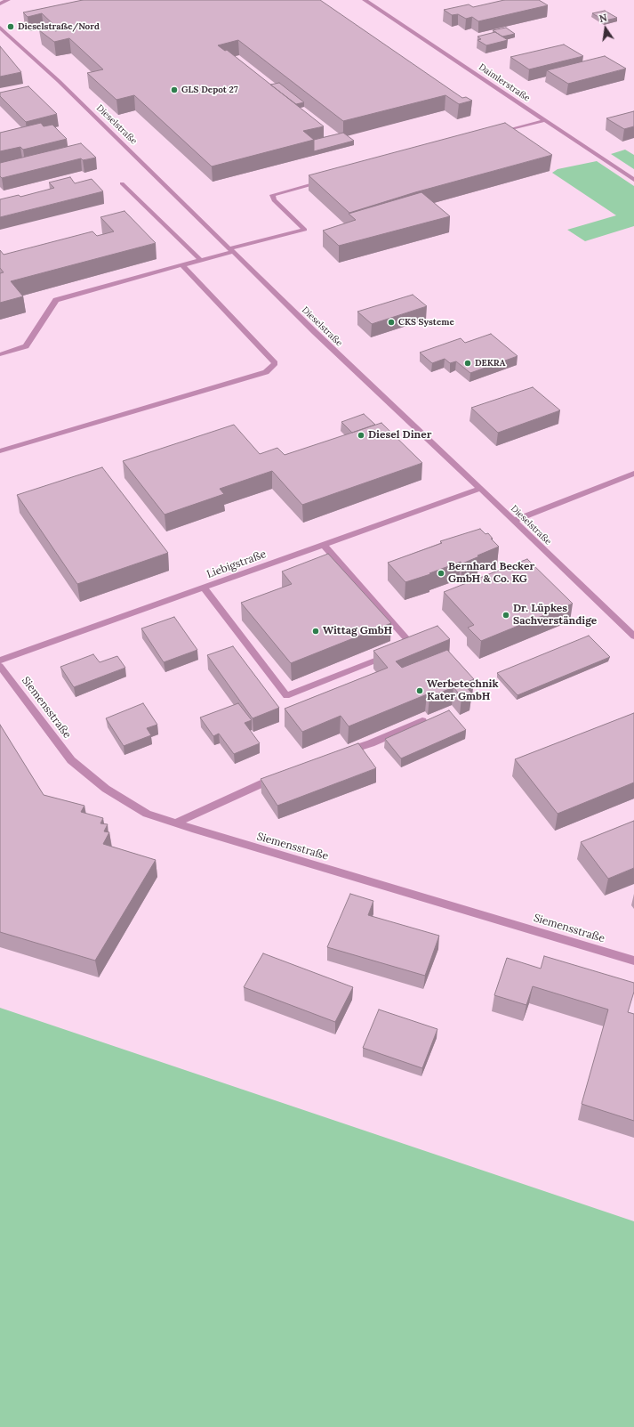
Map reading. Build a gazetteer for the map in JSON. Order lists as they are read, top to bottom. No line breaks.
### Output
{"streets":{"street":["Daimlerstraße","Dieselstraße","Liebigstraße","Siemensstraße"]},"crossings":[["Dieselstraße","Liebigstraße"]],"places":["Dieselstraße/Nord","GLS Depot 27","CKS Systeme","DEKRA","Diesel Diner","Bernhard Becker GmbH & Co. KG","Dr. Lüpkes Sachverständige","Wittag GmbH","Werbetechnik Kater GmbH"],"north":"top"}
